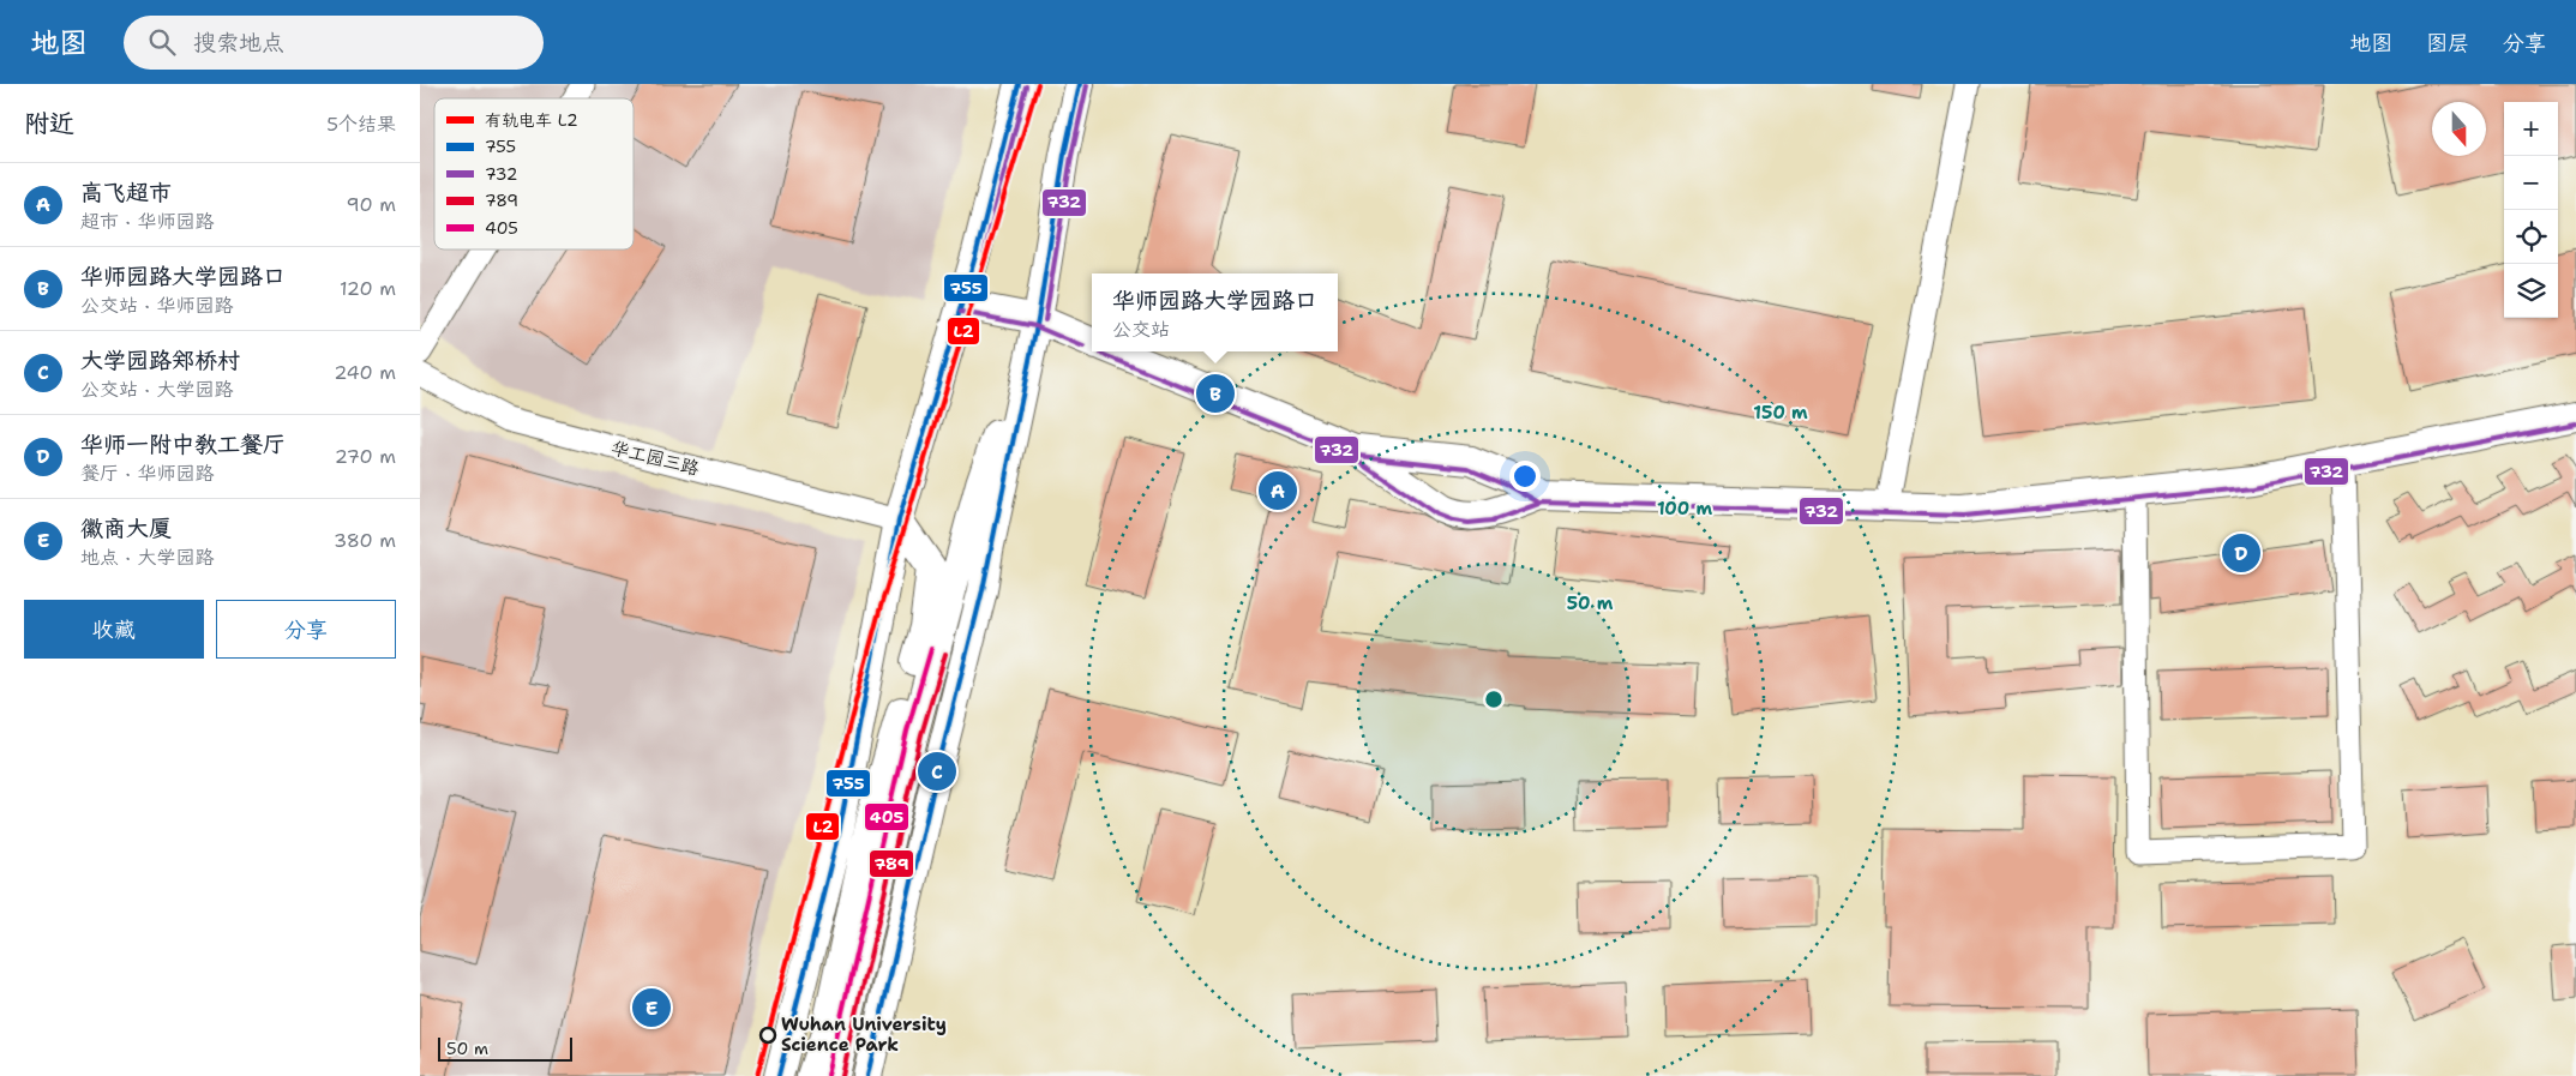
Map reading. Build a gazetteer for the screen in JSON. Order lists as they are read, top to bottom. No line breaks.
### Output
{"streets":{"street":["华工园三路"]},"places":["Wuhan University Science Park"],"lines":["tram line L2","transit line 755","transit line 732","transit line 405","transit line 789"],"legend":["有轨电车 L2","755","732","789","405"],"scale_bar":"50 m","north":"bottom","page":{"header":"地图","search":"搜索地点","nav":["地图","图层","分享"],"heading":["附近","5个结果"],"map_buttons":["+","−"],"list":[{"mark":"A","name":"高飞超市","note":"超市 · 华师园路","value":"90 m"},{"mark":"B","name":"华师园路大学园路口","note":"公交站 · 华师园路","value":"120 m"},{"mark":"C","name":"大学园路郑桥村","note":"公交站 · 大学园路","value":"240 m"},{"mark":"D","name":"华师一附中教工餐厅","note":"餐厅 · 华师园路","value":"270 m"},{"mark":"E","name":"徽商大厦","note":"地点 · 大学园路","value":"380 m"}],"popup":["华师园路大学园路口","公交站"],"pins":["B","A","D","C","E"],"buttons":["收藏","分享"],"scale":"50 m"},"rings":["150 m","100 m","50 m"]}
